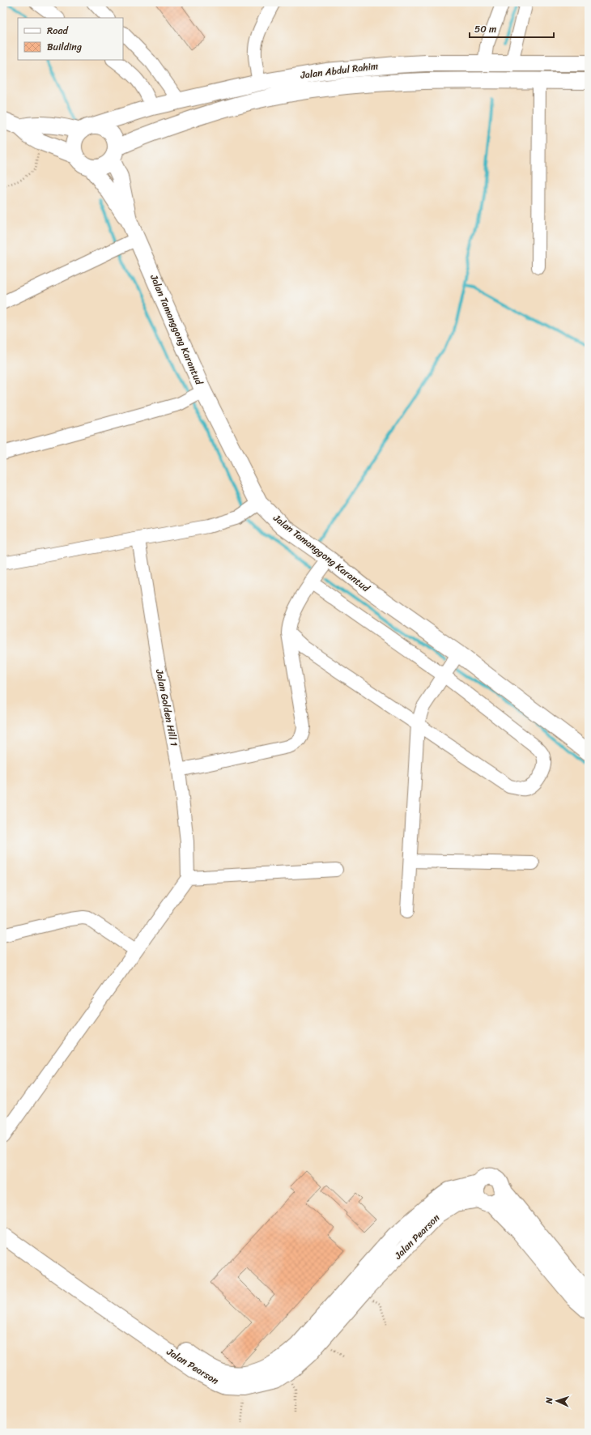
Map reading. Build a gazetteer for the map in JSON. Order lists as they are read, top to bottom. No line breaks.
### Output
{"streets":{"main road":["Jalan Abdul Rahim","Jalan Tamanggong Karantud","Jalan Pearson"],"street":["Jalan Golden Hill 1"]},"crossings":[["Jalan Abdul Rahim","Jalan Tamanggong Karantud"]],"legend":["Road","Building"],"scale_bar":"50 m","north":"left"}
